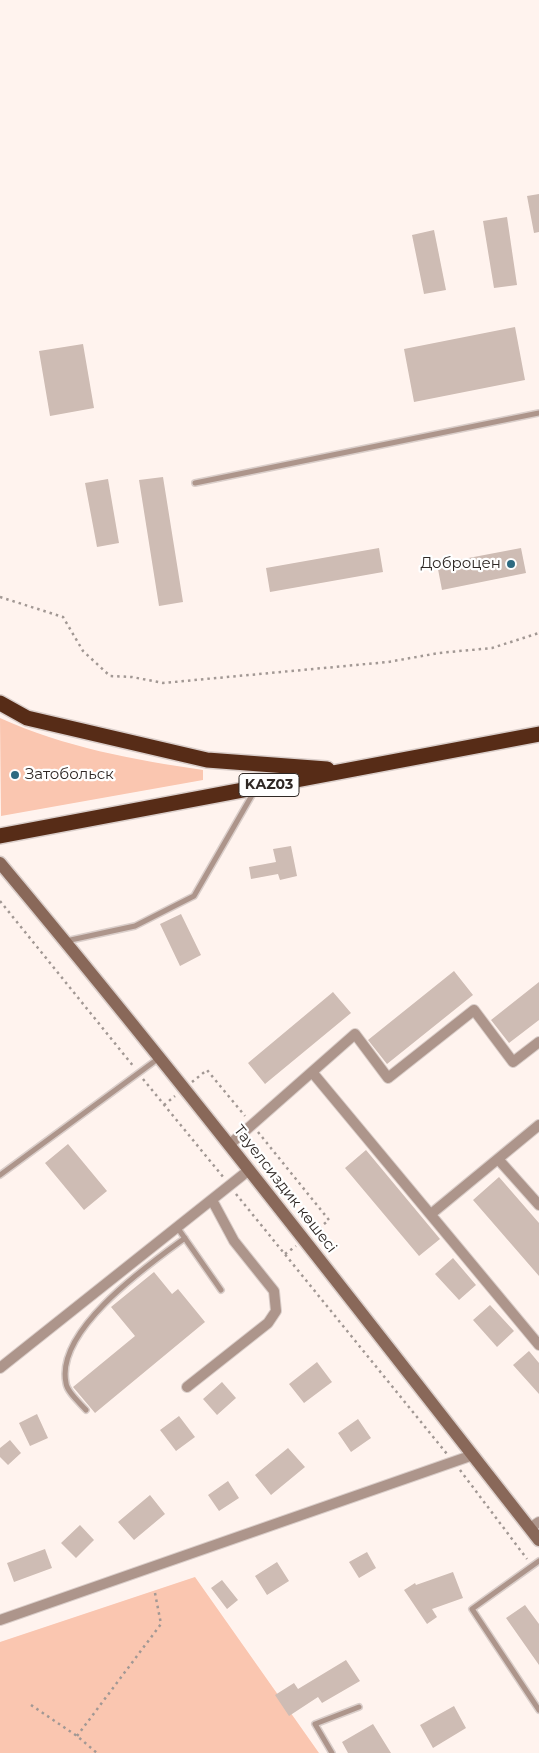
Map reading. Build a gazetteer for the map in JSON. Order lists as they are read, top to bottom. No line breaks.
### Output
{"streets":{"highway":["KАZ03"],"street":["Тауелсиздик көшесі"]},"places":["Доброцен","Затобольск"]}
